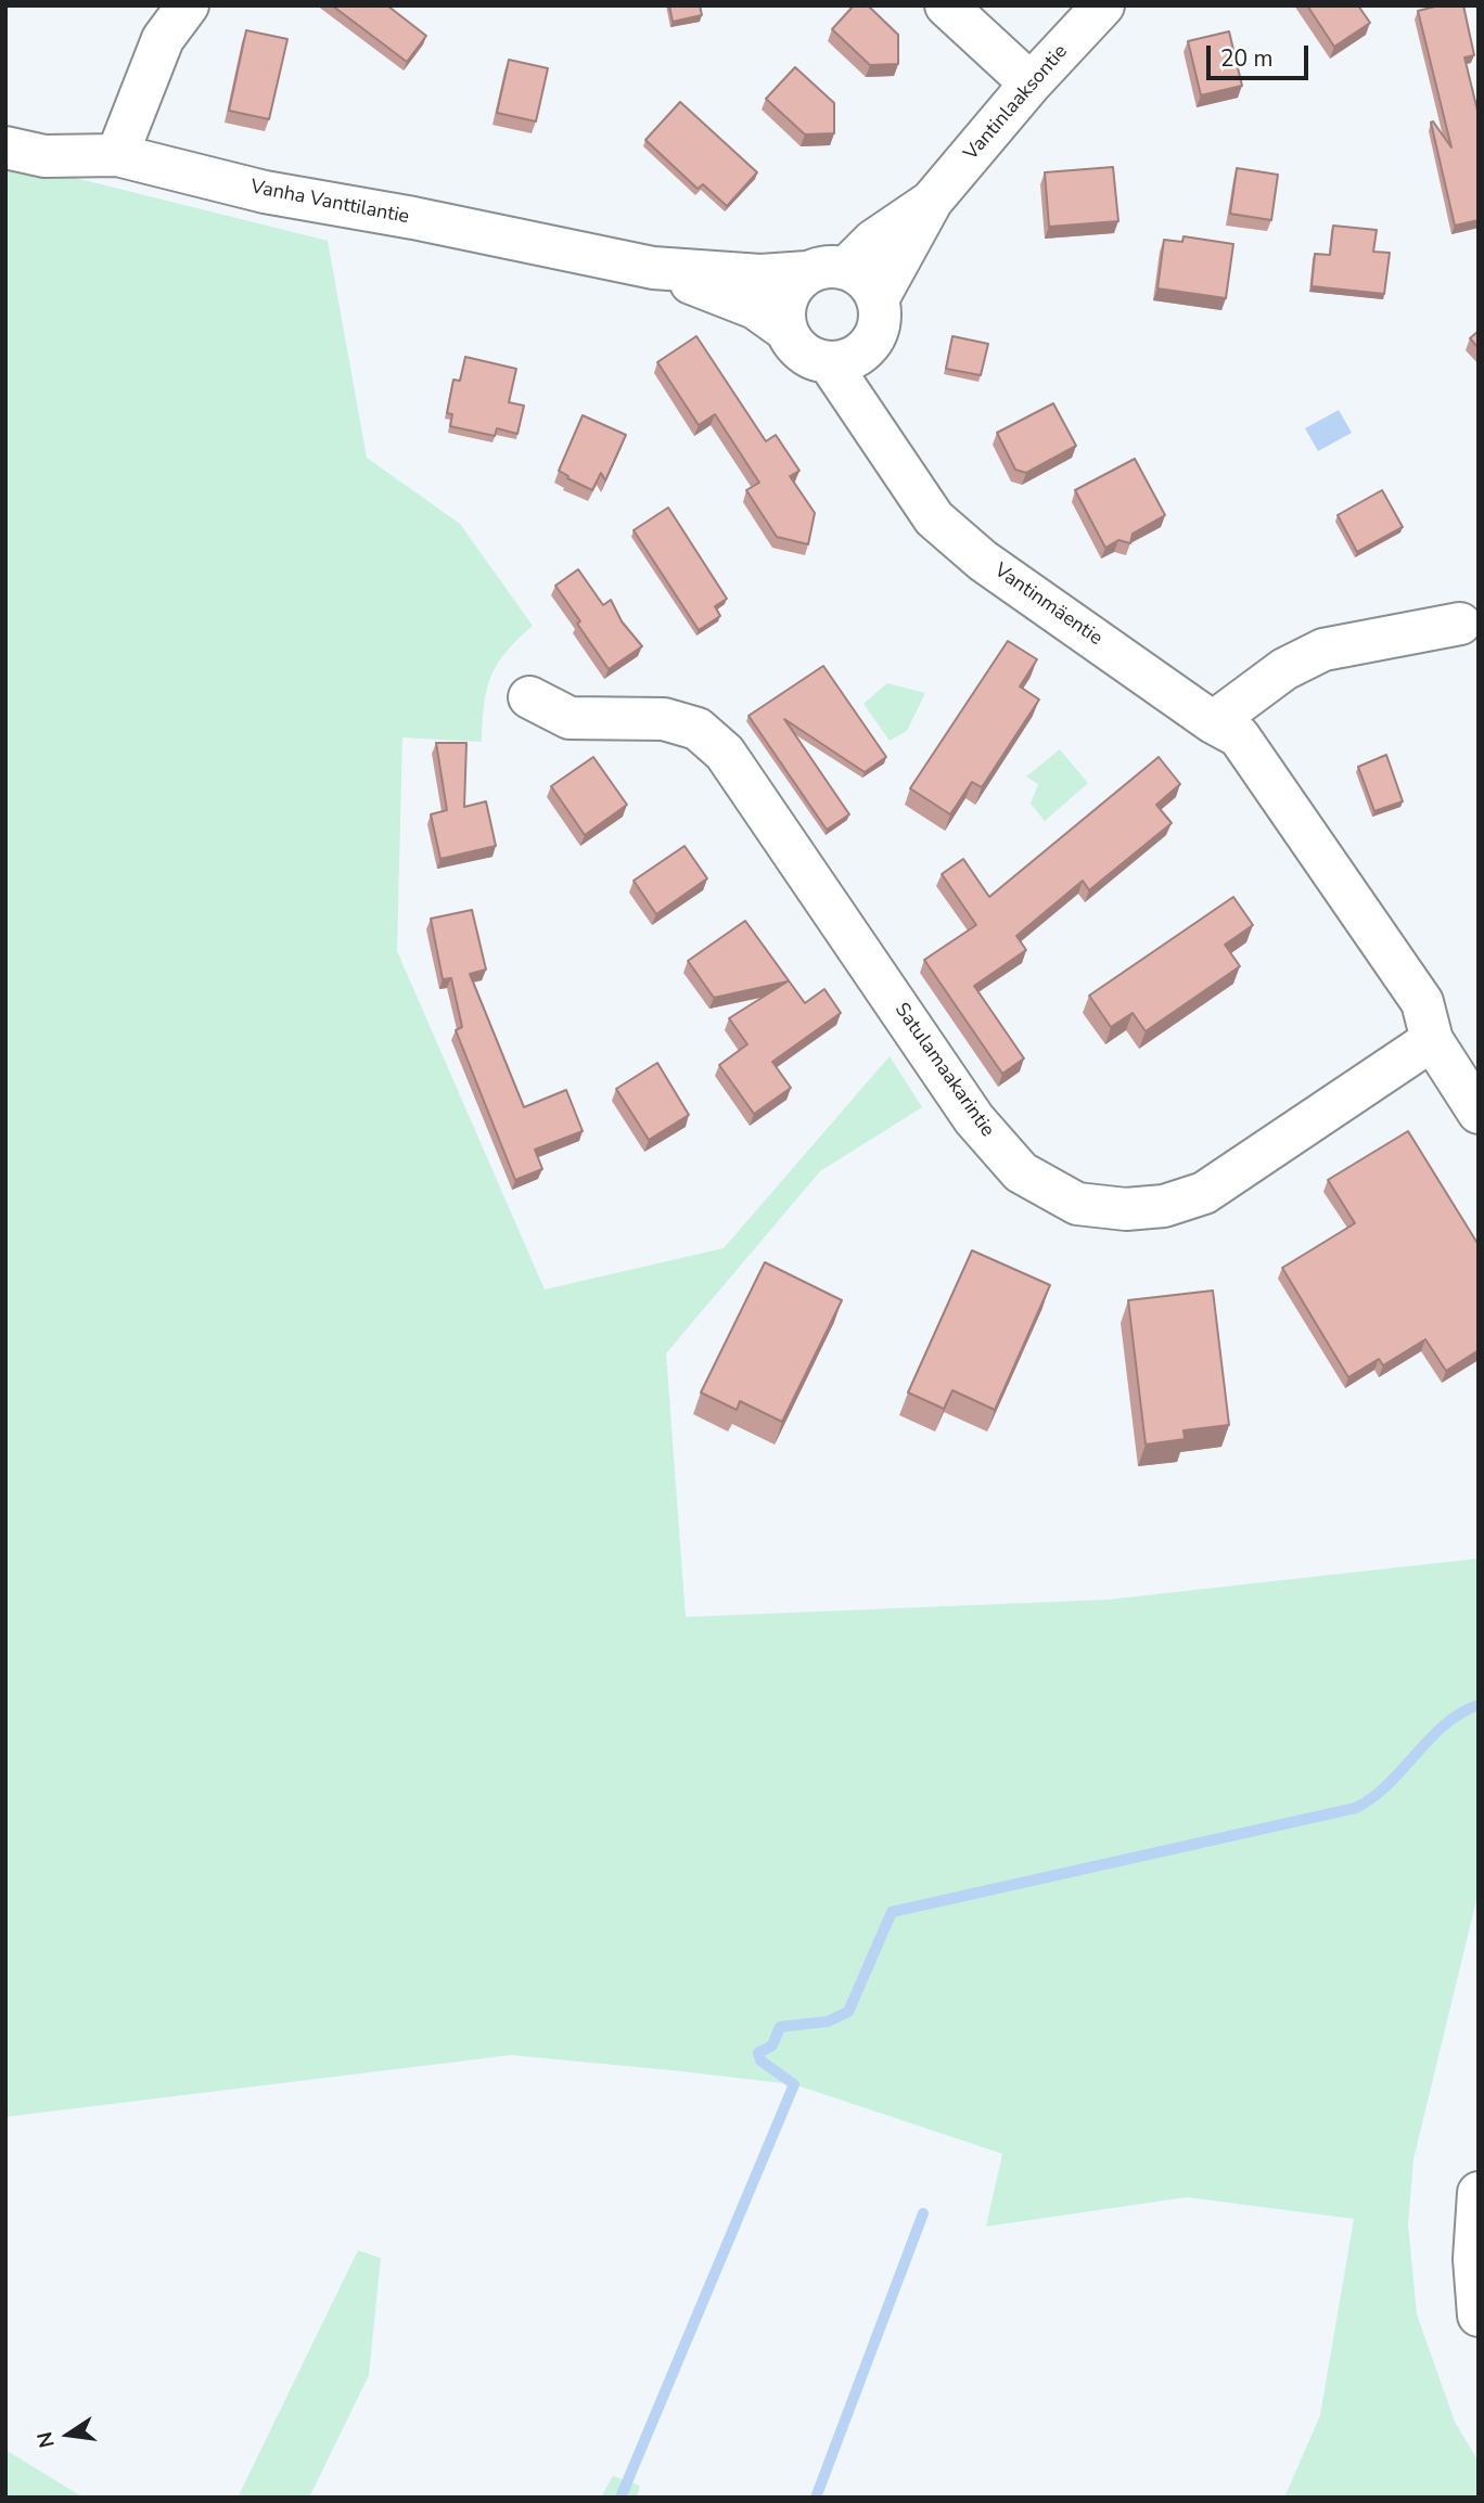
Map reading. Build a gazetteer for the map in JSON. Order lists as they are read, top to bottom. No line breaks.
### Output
{"streets":{"street":["Vantinlaaksontie","Vanha Vanttilantie","Vantinmäentie","Satulamaakarintie"]},"crossings":[["Vantinlaaksontie","Vanha Vanttilantie"],["Vantinlaaksontie","Vantinmäentie"],["Vanha Vanttilantie","Vantinmäentie"]],"scale_bar":"20 m","north":"left"}
